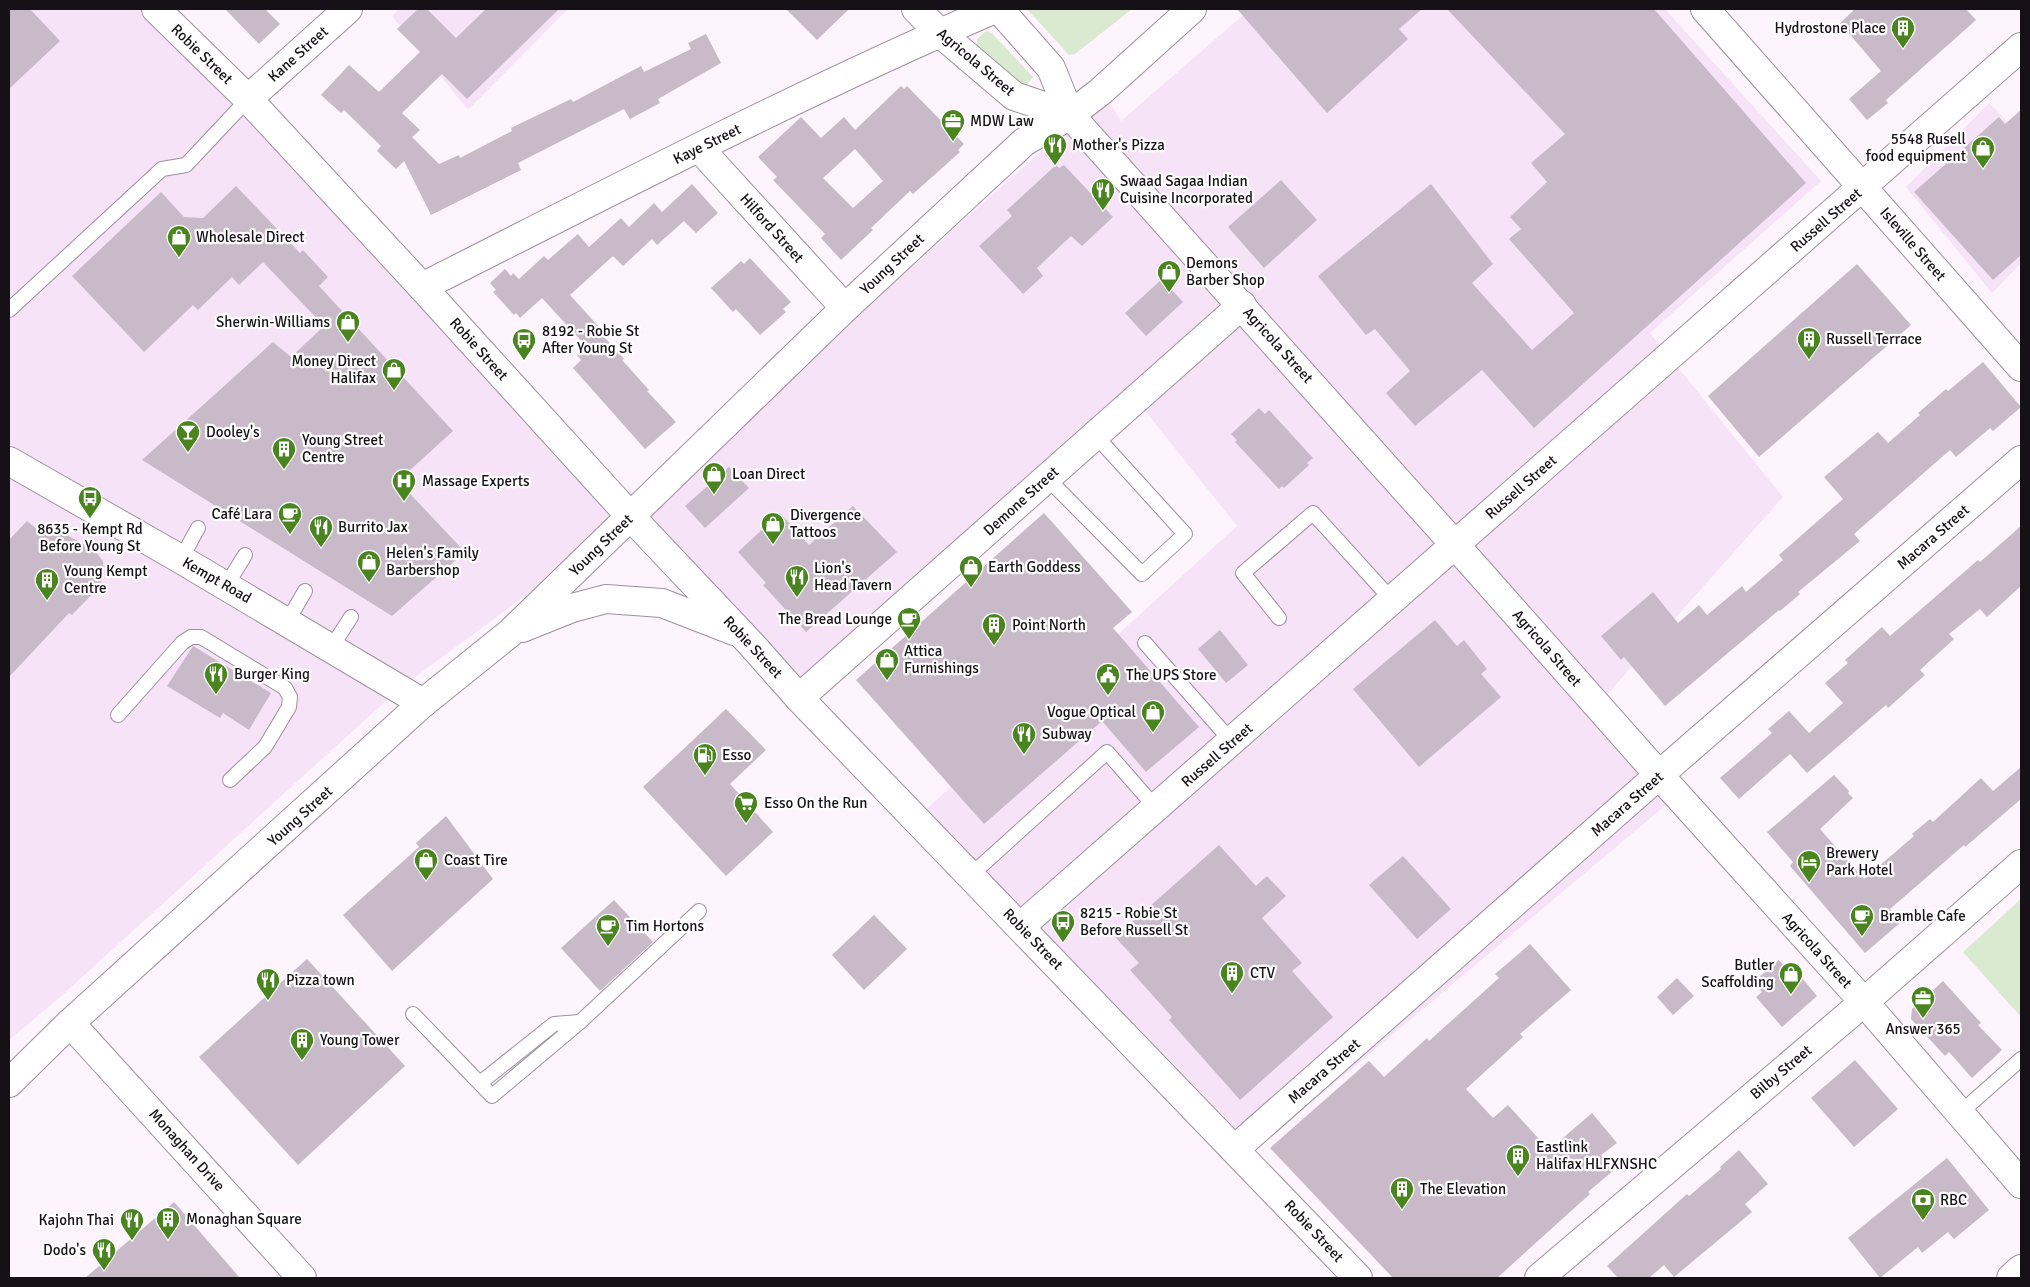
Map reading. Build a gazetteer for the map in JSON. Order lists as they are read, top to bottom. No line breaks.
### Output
{"streets":{"street":["Robie Street","Kane Street","Agricola Street","Kaye Street","Russell Street","Hilford Street","Isleville Street","Young Street","Demone Street","Macara Street","Kempt Road","Bilby Street","Monaghan Drive"]},"crossings":[["Robie Street","Kane Street"],["Robie Street","Kaye Street"],["Robie Street","Russell Street"],["Robie Street","Young Street"],["Robie Street","Demone Street"],["Robie Street","Macara Street"],["Agricola Street","Kaye Street"],["Agricola Street","Russell Street"],["Agricola Street","Young Street"],["Agricola Street","Demone Street"],["Agricola Street","Macara Street"],["Agricola Street","Bilby Street"],["Kaye Street","Hilford Street"],["Russell Street","Isleville Street"],["Hilford Street","Young Street"],["Young Street","Kempt Road"],["Young Street","Monaghan Drive"]],"places":{"building":["Hydrostone Place","Russell Terrace","Young Street Centre","Young Kempt Centre","Point North","CTV","Young Tower","Eastlink Halifax HLFXNSHC","The Elevation","Monaghan Square"],"office":["MDW Law","Answer 365"],"restaurant":["Mother's Pizza","Swaad Sagaa Indian Cuisine Incorporated","Burrito Jax","Lion's Head Tavern","Burger King","Subway","Pizza town","Kajohn Thai","Dodo's"],"shop":["5548 Rusell food equipment","Wholesale Direct","Demons Barber Shop","Sherwin-Williams","Money Direct Halifax","Loan Direct","Divergence Tattoos","Helen's Family Barbershop","Earth Goddess","Attica Furnishings","Vogue Optical","Coast Tire","Butler Scaffolding"],"bus stop":["8192 - Robie St After Young St","8635 - Kempt Rd Before Young St","8215 - Robie St Before Russell St"],"bar":["Dooley's"],"hospital":["Massage Experts"],"cafe":["Café Lara","The Bread Lounge","Bramble Cafe","Tim Hortons"],"public building":["The UPS Store"],"fuel station":["Esso"],"supermarket":["Esso On the Run"],"hotel":["Brewery Park Hotel"],"bank":["RBC"]}}
